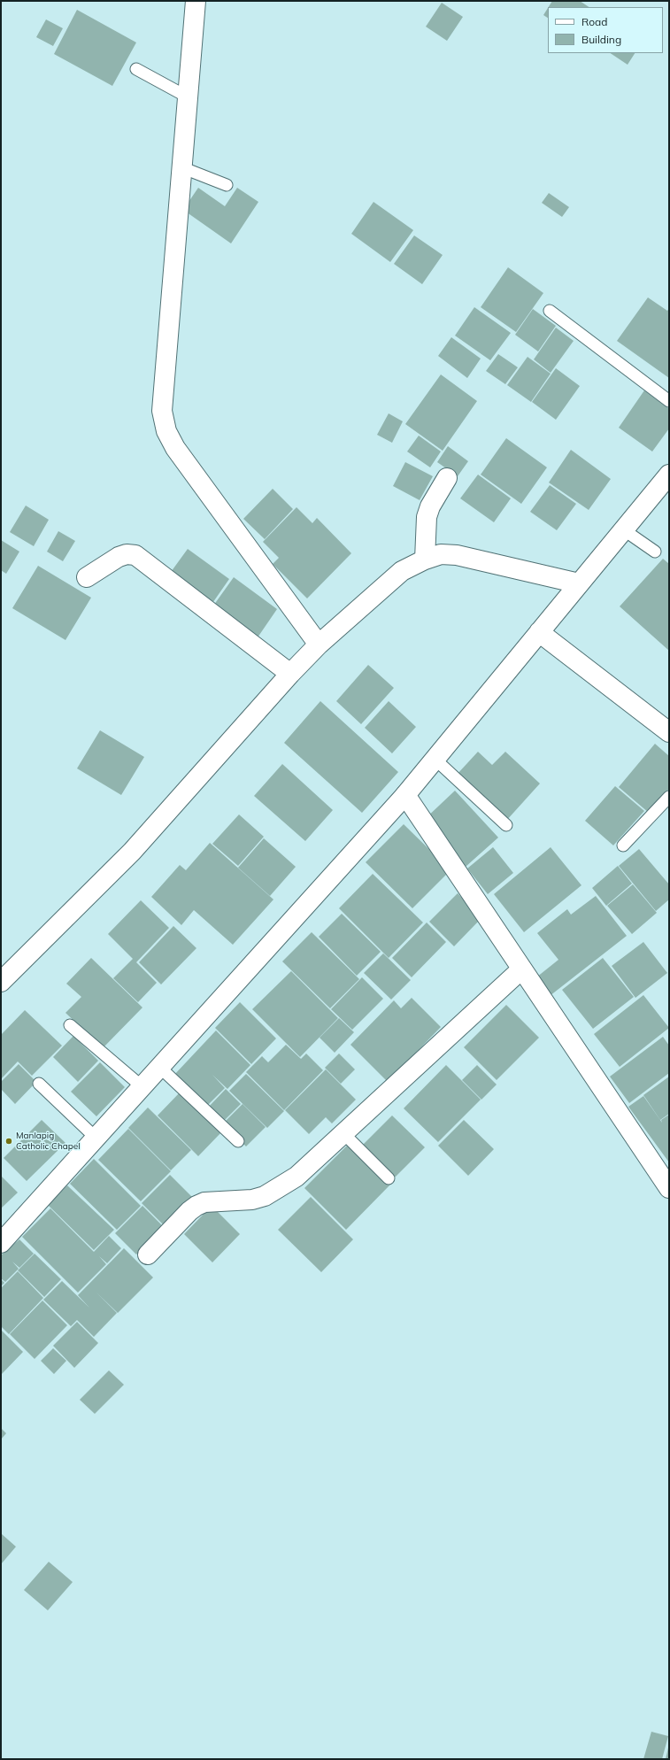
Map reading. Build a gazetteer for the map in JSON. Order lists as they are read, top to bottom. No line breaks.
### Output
{"places":["Manlapig Catholic Chapel"],"legend":["Road","Building"]}
